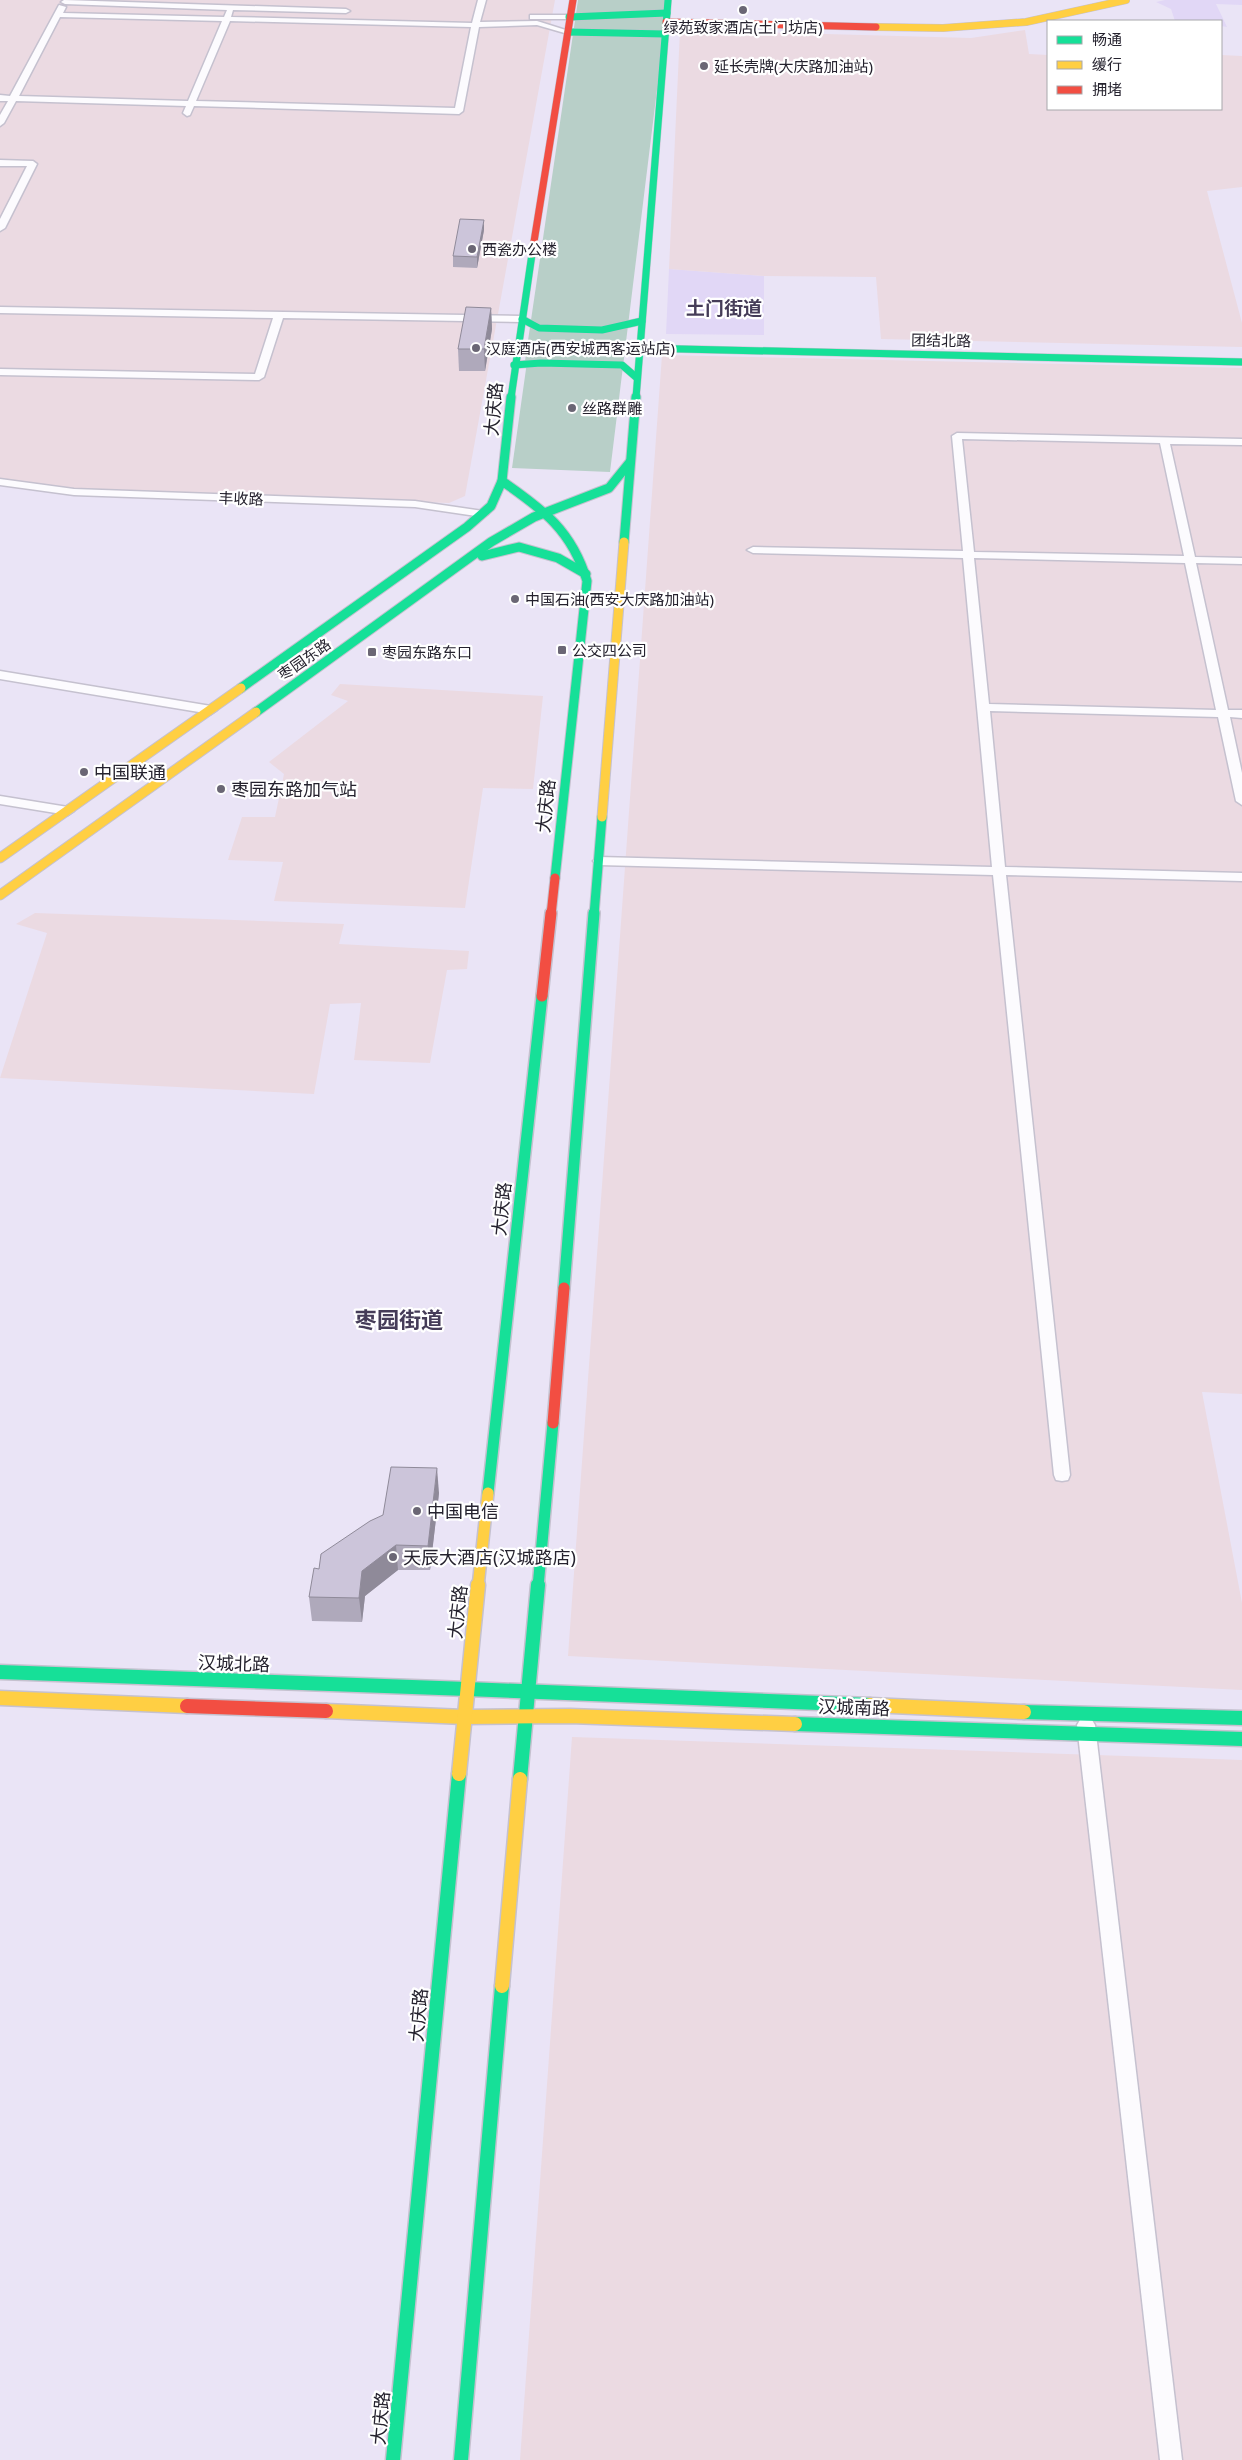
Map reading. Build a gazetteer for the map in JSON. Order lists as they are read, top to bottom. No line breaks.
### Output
{"streets":{"main road":["团结北路","大庆路","枣园东路","汉城北路","汉城南路"],"street":["丰收路"]},"crossings":[["大庆路","枣园东路"],["大庆路","汉城北路"],["大庆路","汉城南路"],["丰收路","枣园东路"],["汉城北路","汉城南路"]],"districts":["土门街道","枣园街道"],"places":{"other":["绿苑致家酒店(土门坊店)","延长壳牌(大庆路加油站)","西瓷办公楼","汉庭酒店(西安城西客运站店)","丝路群雕","中国石油(西安大庆路加油站)","中国联通","枣园东路加气站","中国电信","天辰大酒店(汉城路店)"],"transit":["公交四公司","枣园东路东口"]},"legend":["畅通","缓行","拥堵"]}
